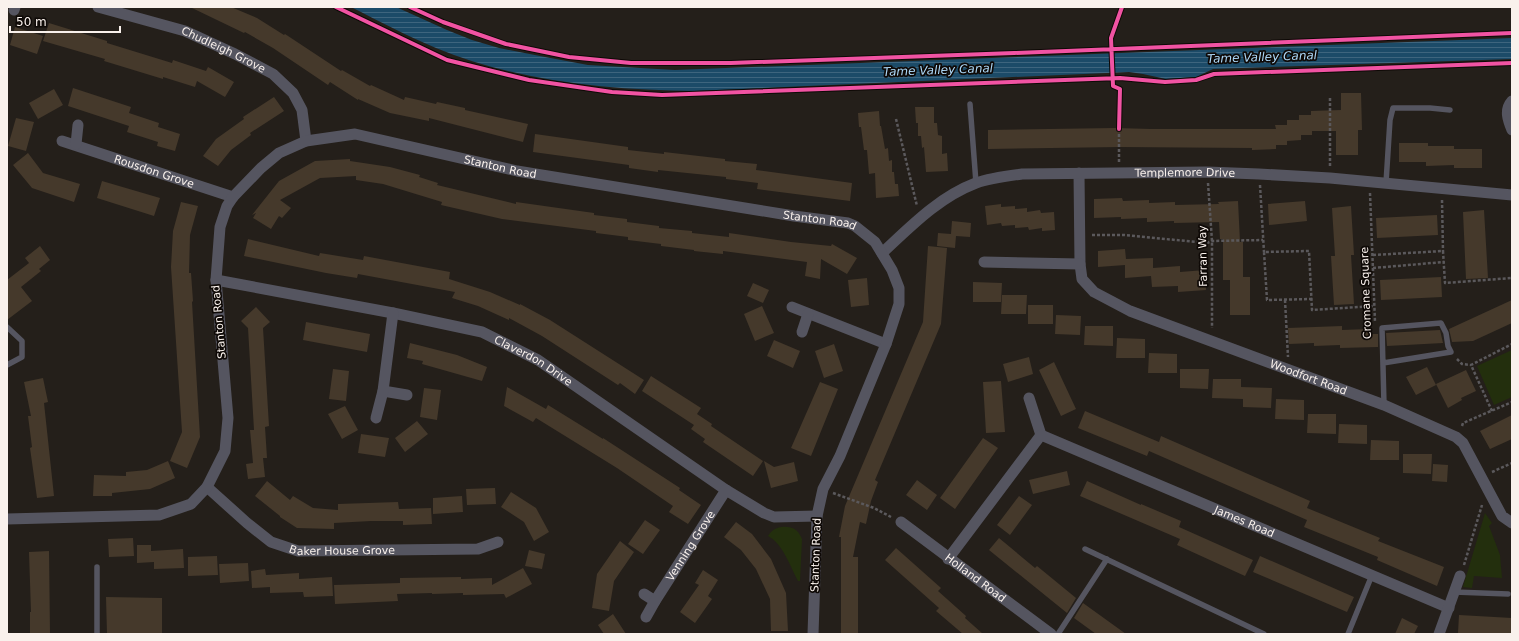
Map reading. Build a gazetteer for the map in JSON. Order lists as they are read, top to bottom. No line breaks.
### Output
{"streets":{"street":["Chudleigh Grove","Stanton Road","Rousdon Grove","Templemore Drive","Claverdon Drive","Woodfort Road","James Road","Venning Grove","Baker House Grove","Holland Road"],"path":["Farran Way","Cromane Square"]},"crossings":[["Chudleigh Grove","Stanton Road"],["Stanton Road","Rousdon Grove"],["Stanton Road","Templemore Drive"],["Stanton Road","Claverdon Drive"],["Stanton Road","Baker House Grove"],["Templemore Drive","Farran Way"],["Templemore Drive","Cromane Square"],["Templemore Drive","Woodfort Road"],["Farran Way","Woodfort Road"],["Claverdon Drive","Venning Grove"]],"water":["Tame Valley Canal"],"scale_bar":"50 m"}
